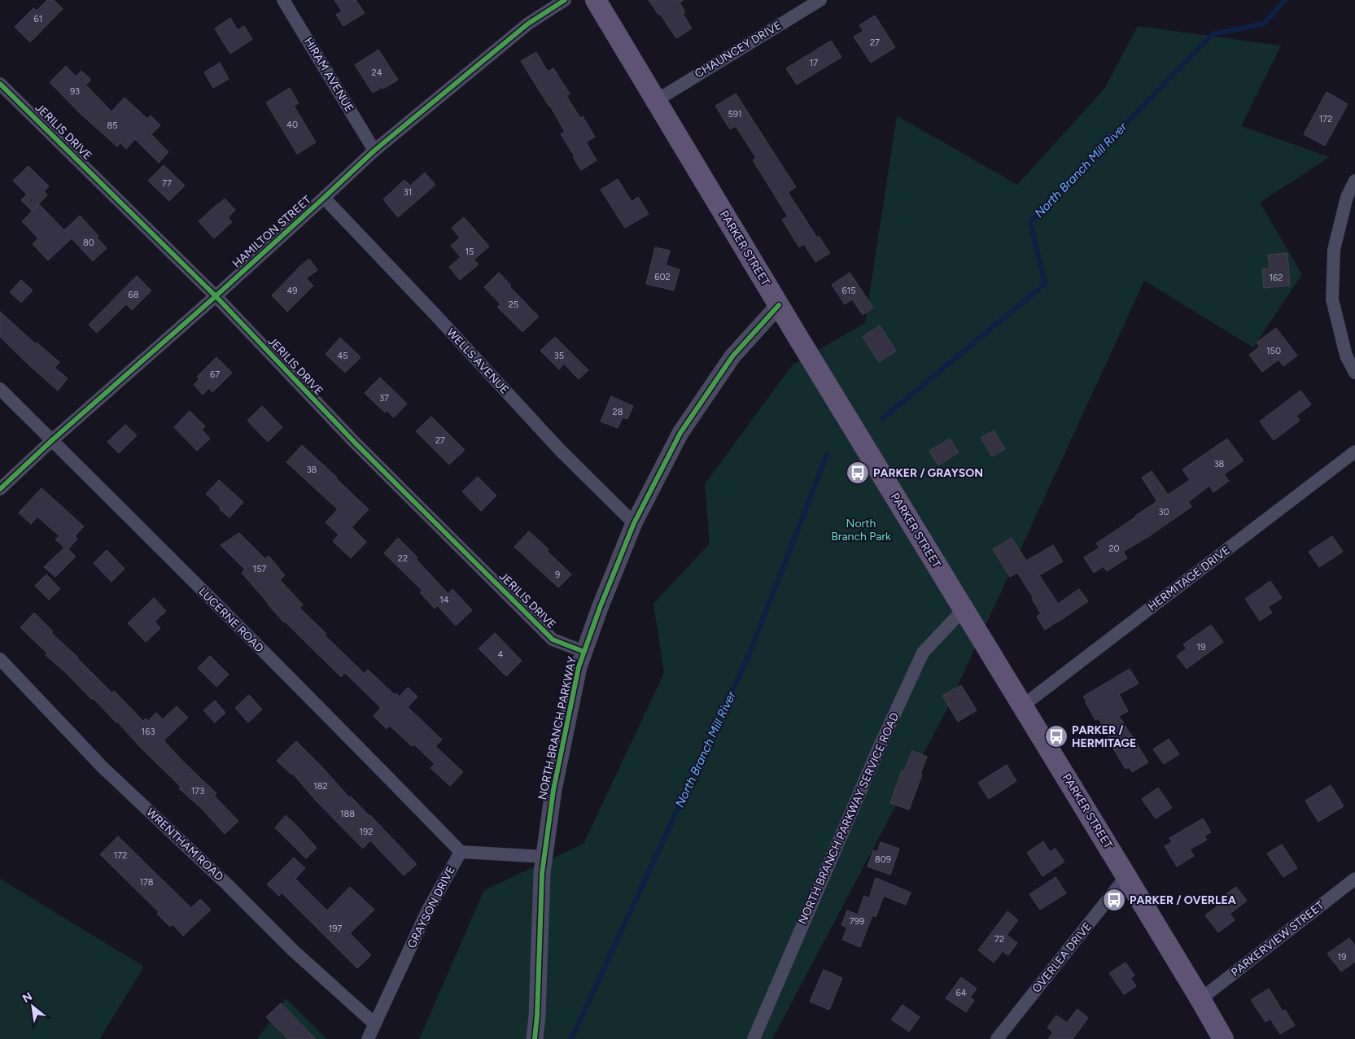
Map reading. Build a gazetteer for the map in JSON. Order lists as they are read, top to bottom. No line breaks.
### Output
{"streets":{"main road":["PARKER STREET"],"street":["CHAUNCEY DRIVE","HIRAM AVENUE","JERILIS DRIVE","HAMILTON STREET","WELLS AVENUE","HERMITAGE DRIVE","LUCERNE ROAD","NORTH BRANCH PARKWAY","NORTH BRANCH PARKWAY SERVICE ROAD","WRENTHAM ROAD","GRAYSON DRIVE","PARKERVIEW STREET","OVERLEA DRIVE"]},"crossings":[["CHAUNCEY DRIVE","PARKER STREET"],["HIRAM AVENUE","HAMILTON STREET"],["JERILIS DRIVE","HAMILTON STREET"],["JERILIS DRIVE","NORTH BRANCH PARKWAY"],["HAMILTON STREET","WELLS AVENUE"],["HAMILTON STREET","LUCERNE ROAD"],["PARKER STREET","HERMITAGE DRIVE"],["PARKER STREET","NORTH BRANCH PARKWAY"],["PARKER STREET","NORTH BRANCH PARKWAY SERVICE ROAD"],["PARKER STREET","PARKERVIEW STREET"],["PARKER STREET","OVERLEA DRIVE"],["WELLS AVENUE","NORTH BRANCH PARKWAY"],["LUCERNE ROAD","GRAYSON DRIVE"],["WRENTHAM ROAD","GRAYSON DRIVE"]],"water":["North Branch Mill River"],"parks":["North Branch Park"],"places":{"bus stop":["PARKER / GRAYSON","PARKER / HERMITAGE","PARKER / OVERLEA"]},"house_numbers":["61","27","17","24","93","591","172","40","85","77","31","80","15","602","162","49","615","68","25","150","45","35","67","37","28","27","38","38","30","20","22","157","9","14","19","4","163","182","173","188","192","172","809","178","799","197","72","19","64"],"north":"top left"}
